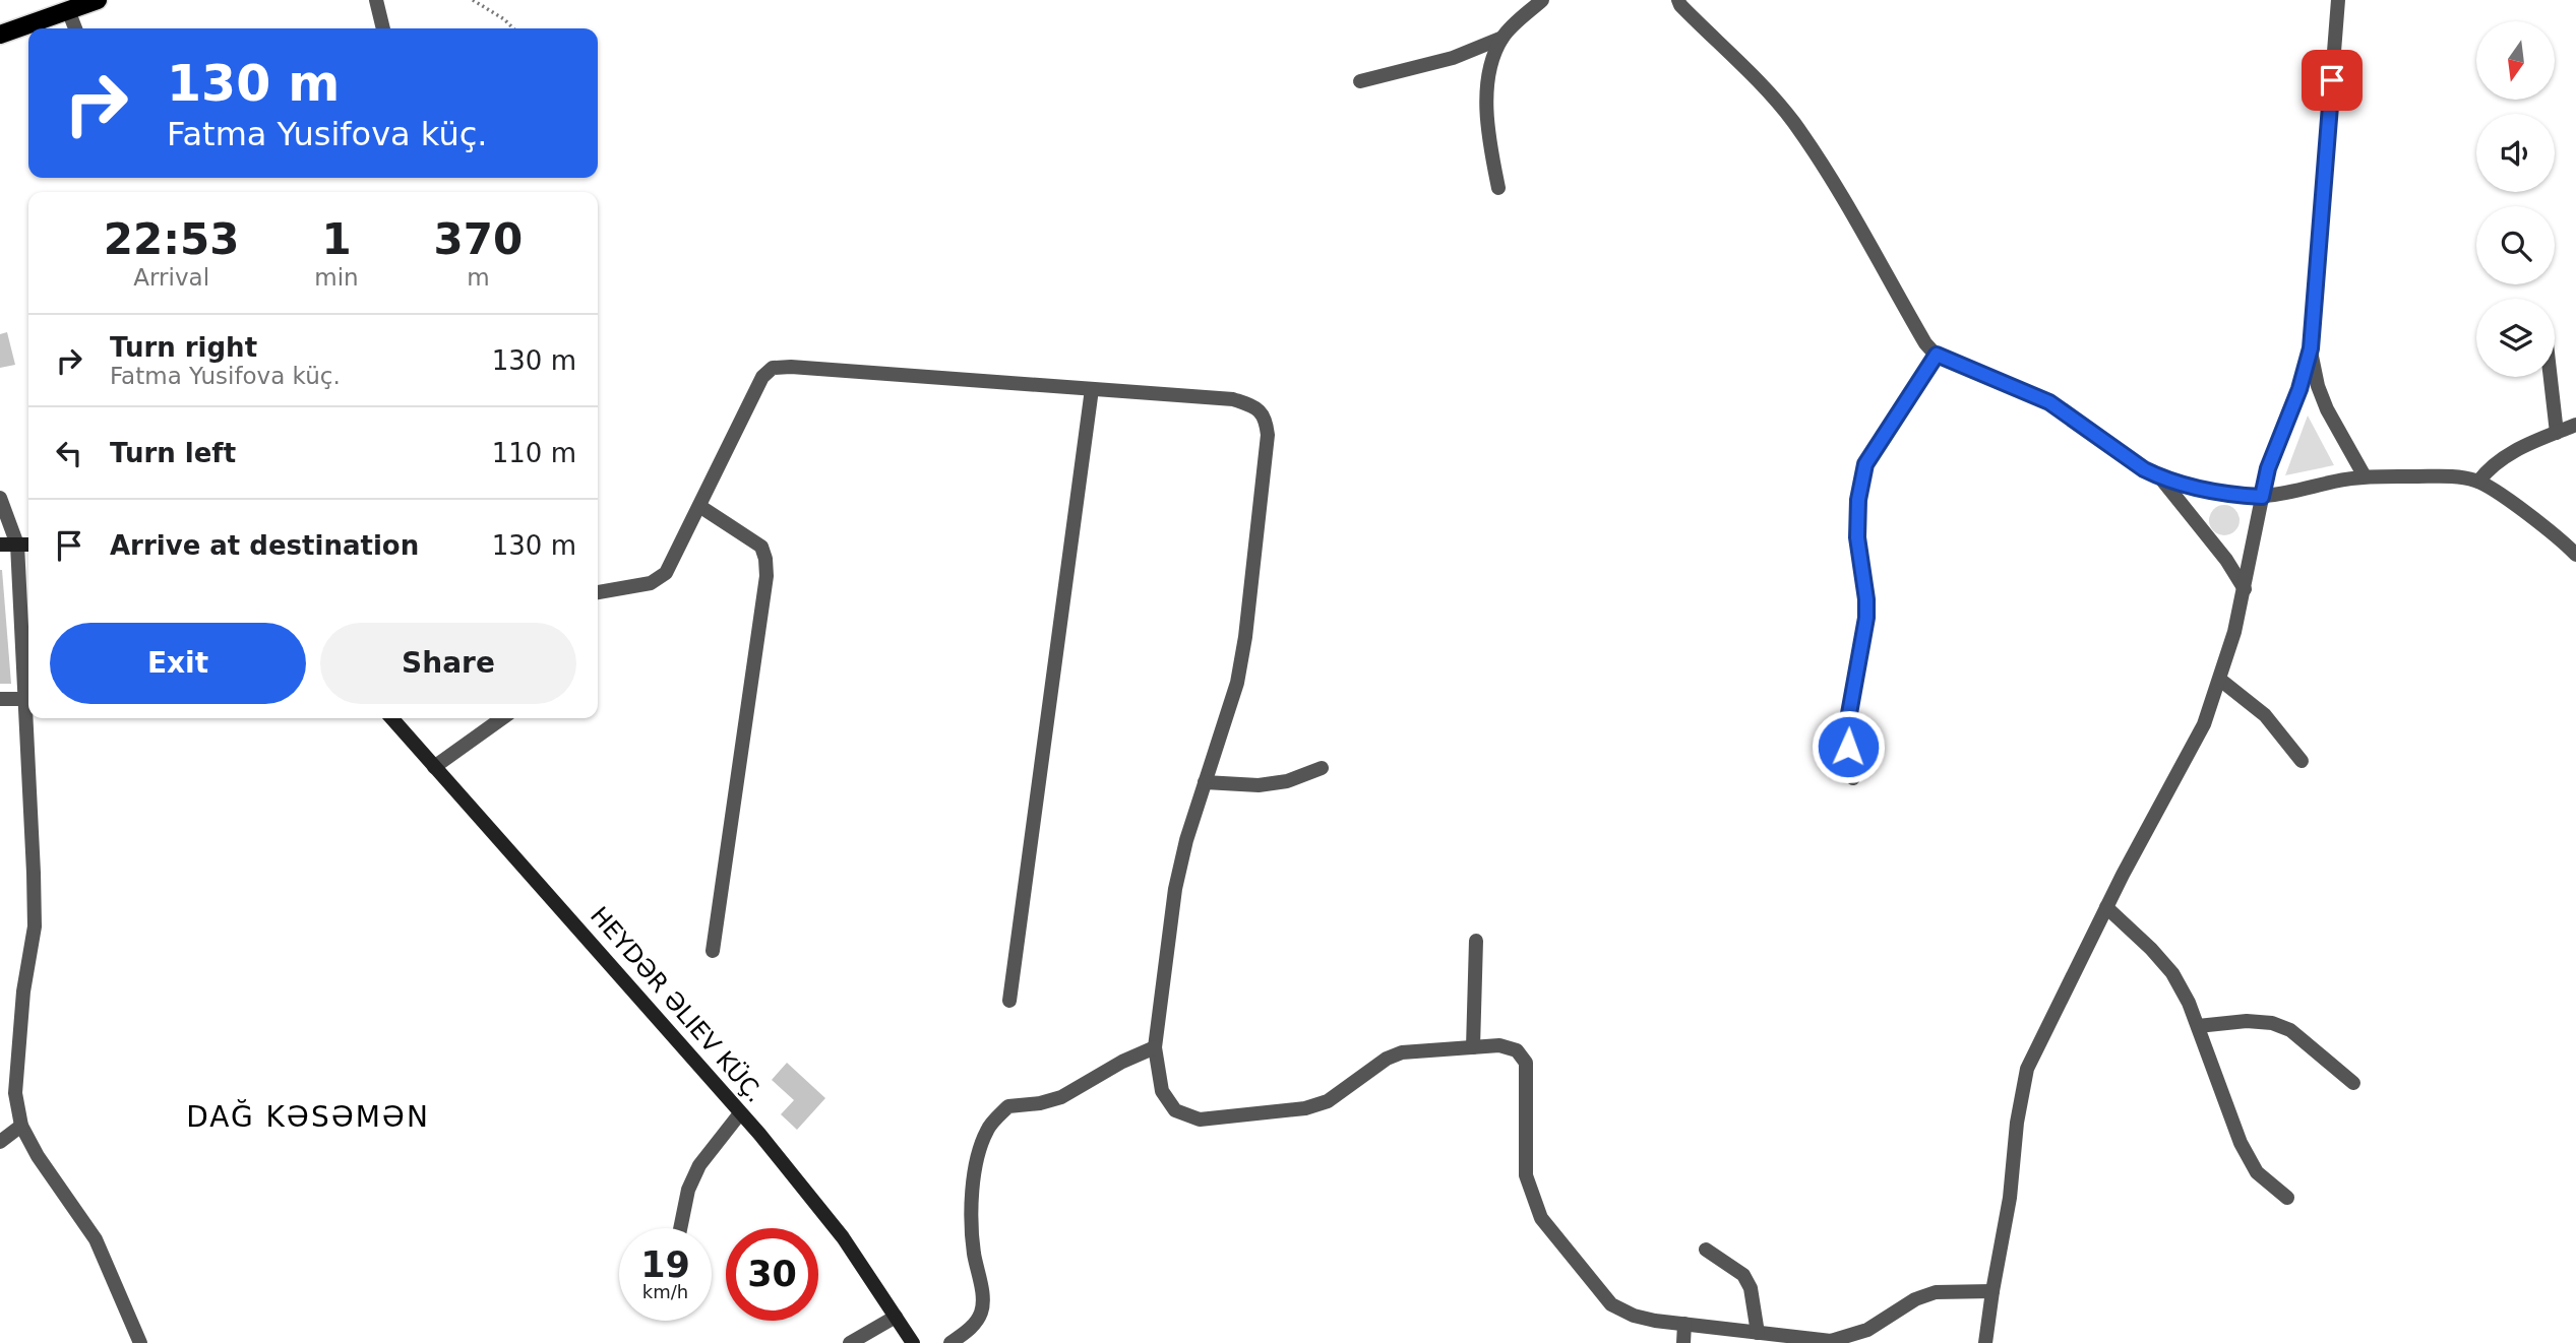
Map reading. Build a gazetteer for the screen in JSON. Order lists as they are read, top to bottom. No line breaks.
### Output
{"streets":{"main road":["HEYDƏR ƏLIEV KÜÇ."]},"districts":["DAĞ KƏSƏMƏN"],"north":"bottom","page":{"turn":["130 m","Fatma Yusifova küç."],"eta":["22:53","Arrival","1","min","370","m"],"list":[{"name":"Turn right","note":"Fatma Yusifova küç.","value":"130 m"},{"name":"Turn left","value":"110 m"},{"name":"Arrive at destination","value":"130 m"}],"buttons":["Exit","Share"],"speed":"19 km/h","limit":"30"}}
